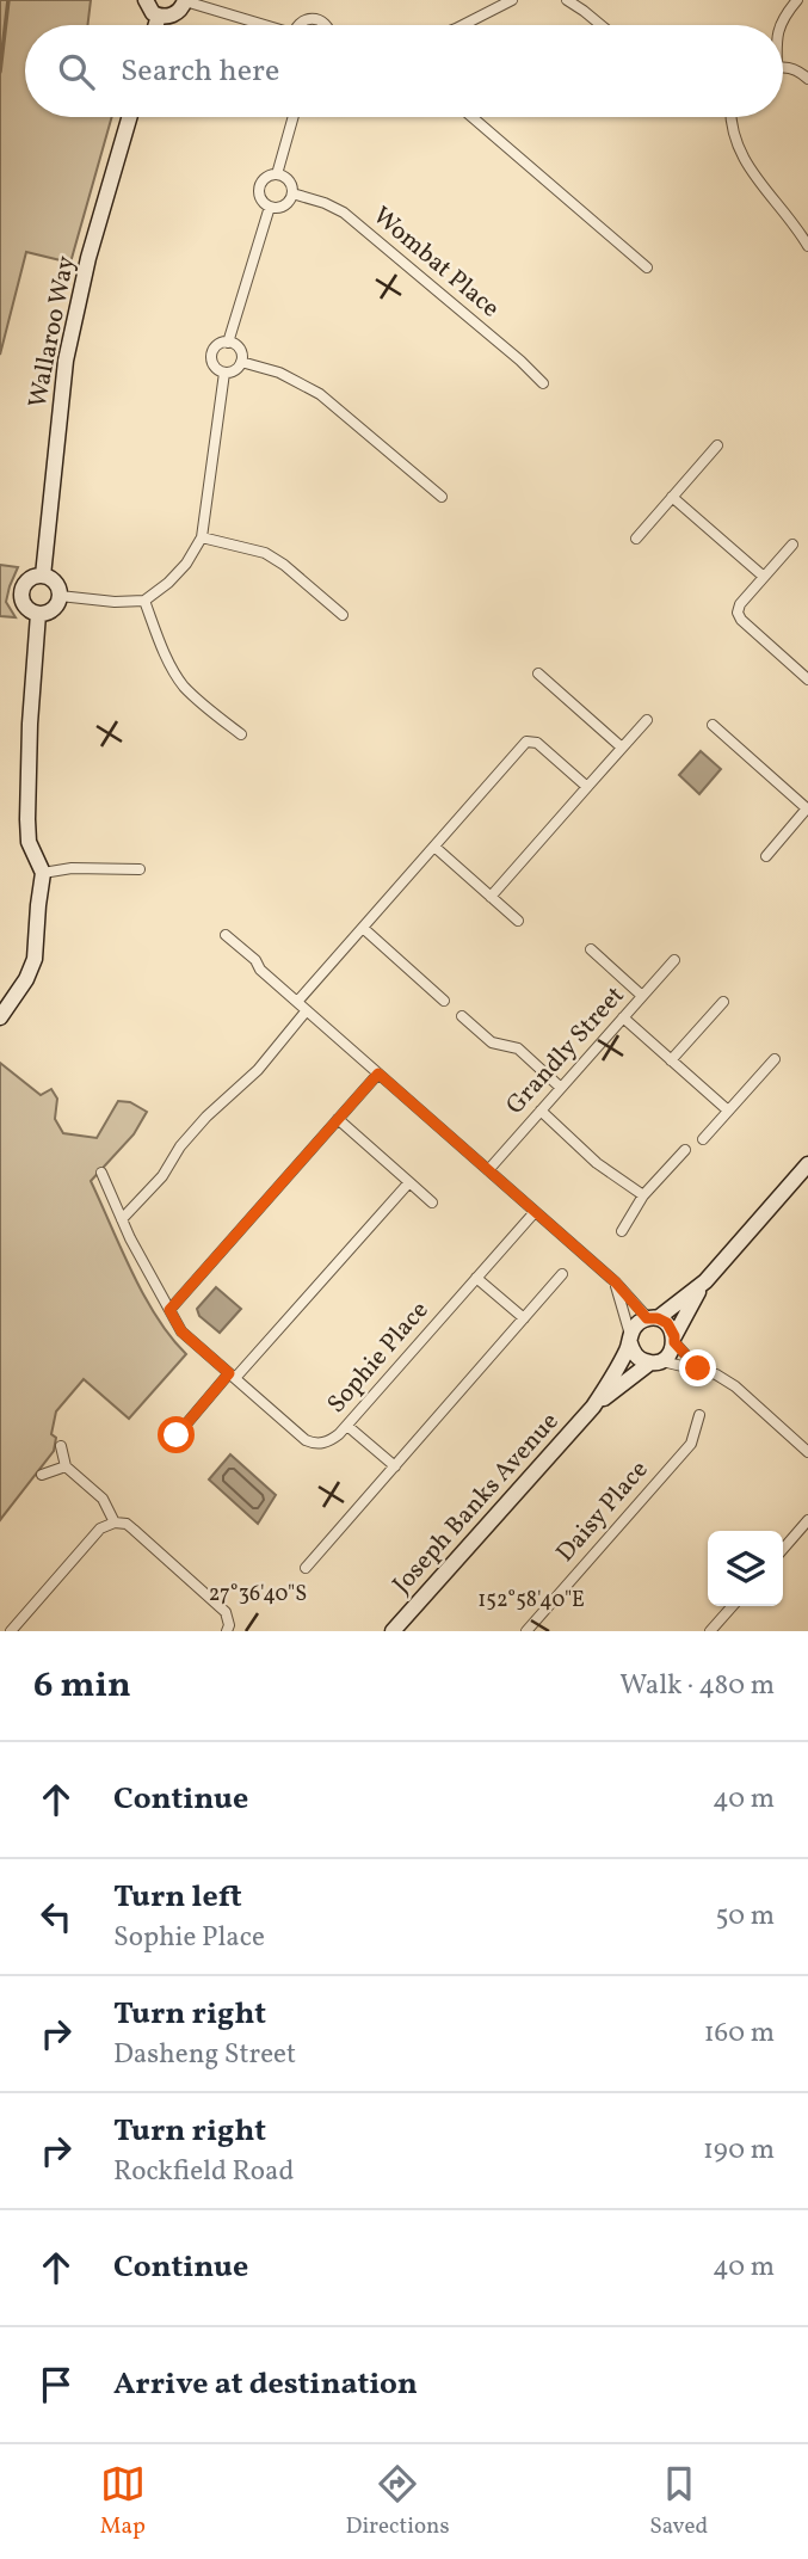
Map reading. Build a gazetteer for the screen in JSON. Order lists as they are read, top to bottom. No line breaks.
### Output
{"streets":{"street":["Wombat Place","Wallaroo Way","Grandly Street","Sophie Place","Joseph Banks Avenue","Daisy Place"]},"page":{"search":"Search here","heading":["6 min","Walk · 480 m"],"list":[["Continue","40 m"],["Turn left","Sophie Place","50 m"],["Turn right","Dasheng Street","160 m"],["Turn right","Rockfield Road","190 m"],["Continue","40 m"],"Arrive at destination"],"nav":["Map","Directions","Saved"]},"coordinates":["27°36'40\"S","152°58'40\"E"]}
